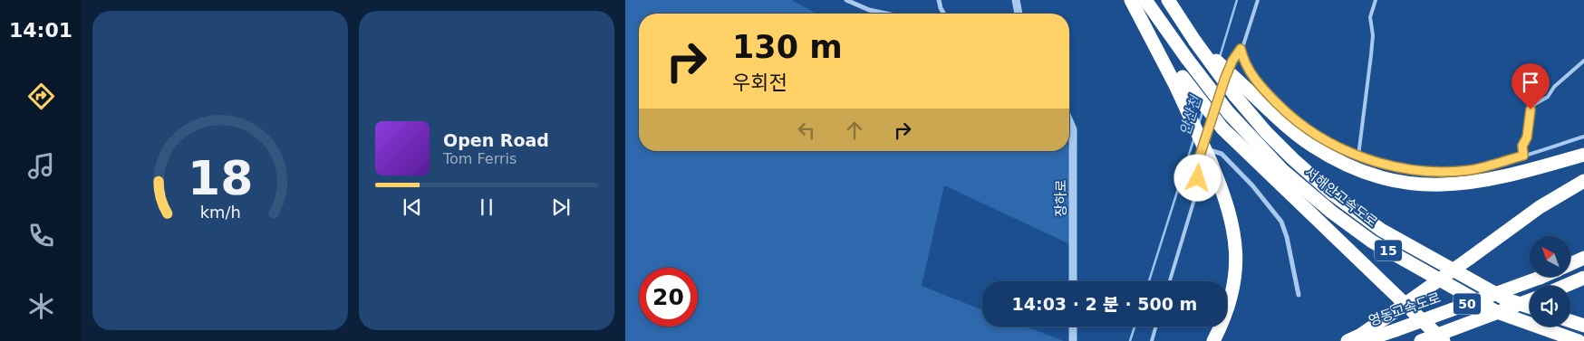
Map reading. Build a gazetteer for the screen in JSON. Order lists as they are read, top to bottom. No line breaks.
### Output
{"streets":{"highway":["서해안고속도로","15","50","영동고속도로"],"street":["장하로"]},"water":["안산천"],"north":"top left","page":{"tabs":"14:01","turn":["130 m","우회전"],"song":["Open Road","Tom Ferris"],"limit":"20","trip":"14:03 · 2 분 · 500 m","gauge":["18","km/h"]}}
